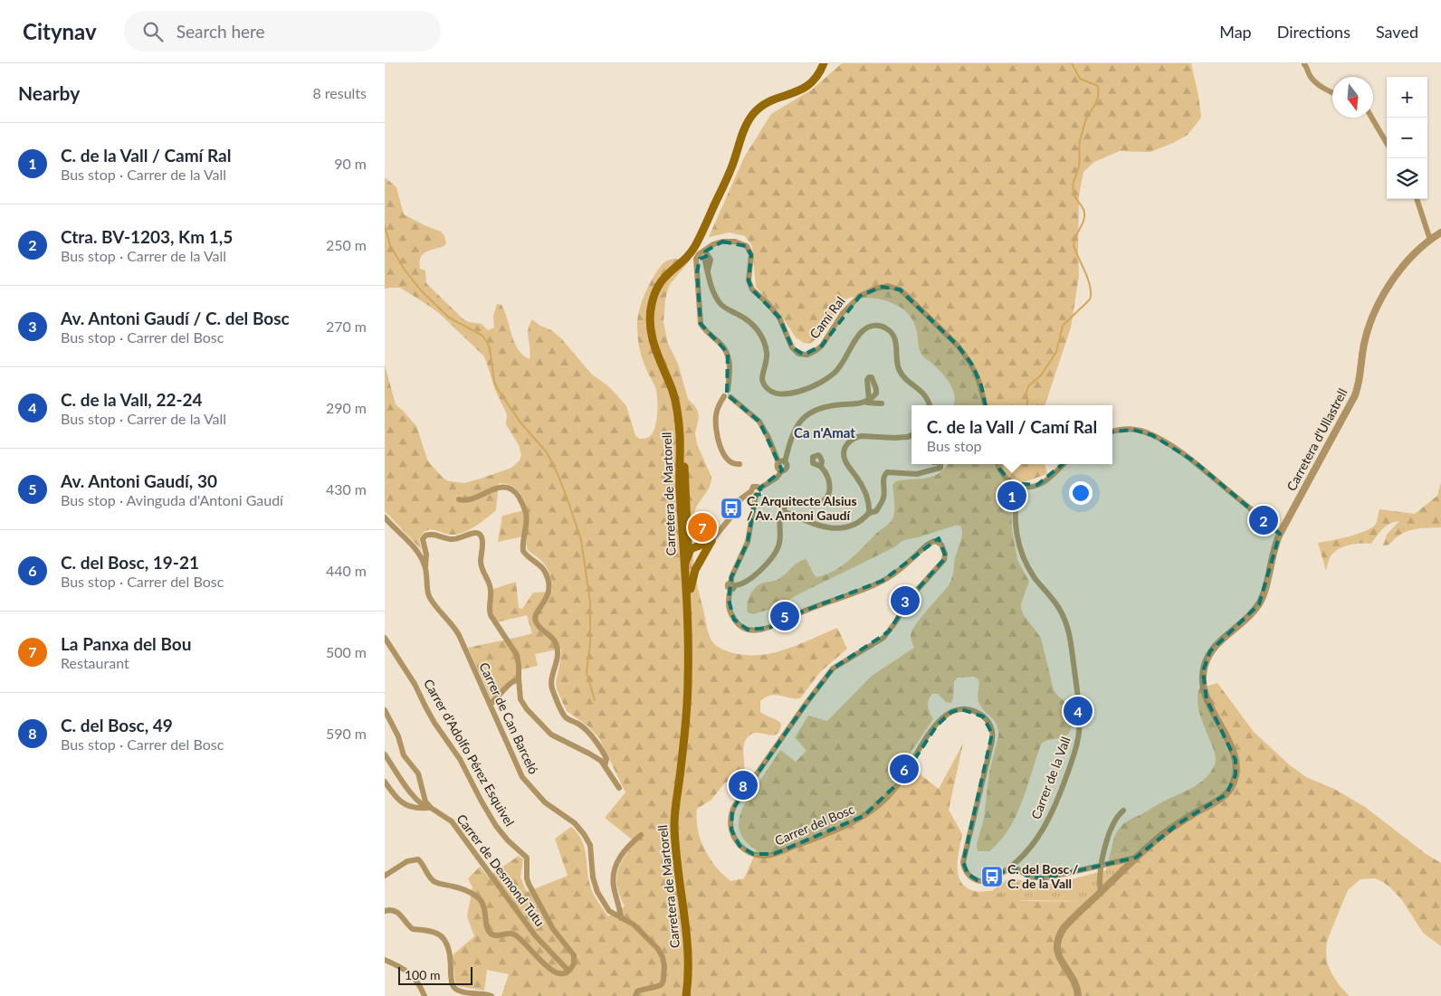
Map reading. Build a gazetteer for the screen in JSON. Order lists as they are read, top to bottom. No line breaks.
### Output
{"streets":{"main road":["Carretera de Martorell"],"street":["Camí Ral","Carretera d'Ullastrell","Carrer de Can Barceló","Carrer d'Adolfo Pérez Esquivel","Carrer de la Vall","Carrer del Bosc","Carrer de Desmond Tutu"]},"crossings":[["Carrer d'Adolfo Pérez Esquivel","Carrer de Desmond Tutu"],["Carrer de la Vall","Carrer del Bosc"]],"districts":["Ca n'Amat"],"places":{"bus stop":["C. Arquitecte Alsius / Av. Antoni Gaudí","C. del Bosc / C. de la Vall"]},"scale_bar":"100 m","north":"bottom","page":{"header":"Citynav","search":"Search here","nav":["Map","Directions","Saved"],"heading":["Nearby","8 results"],"map_buttons":["+","−"],"list":[{"mark":"1","name":"C. de la Vall / Camí Ral","note":"Bus stop · Carrer de la Vall","value":"90 m"},{"mark":"2","name":"Ctra. BV-1203, Km 1,5","note":"Bus stop · Carrer de la Vall","value":"250 m"},{"mark":"3","name":"Av. Antoni Gaudí / C. del Bosc","note":"Bus stop · Carrer del Bosc","value":"270 m"},{"mark":"4","name":"C. de la Vall, 22-24","note":"Bus stop · Carrer de la Vall","value":"290 m"},{"mark":"5","name":"Av. Antoni Gaudí, 30","note":"Bus stop · Avinguda d'Antoni Gaudí","value":"430 m"},{"mark":"6","name":"C. del Bosc, 19-21","note":"Bus stop · Carrer del Bosc","value":"440 m"},{"mark":"7","name":"La Panxa del Bou","note":"Restaurant","value":"500 m"},{"mark":"8","name":"C. del Bosc, 49","note":"Bus stop · Carrer del Bosc","value":"590 m"}],"popup":["C. de la Vall / Camí Ral","Bus stop"],"pins":["1","2","7","3","5","4","6","8"],"scale":"100 m"}}
